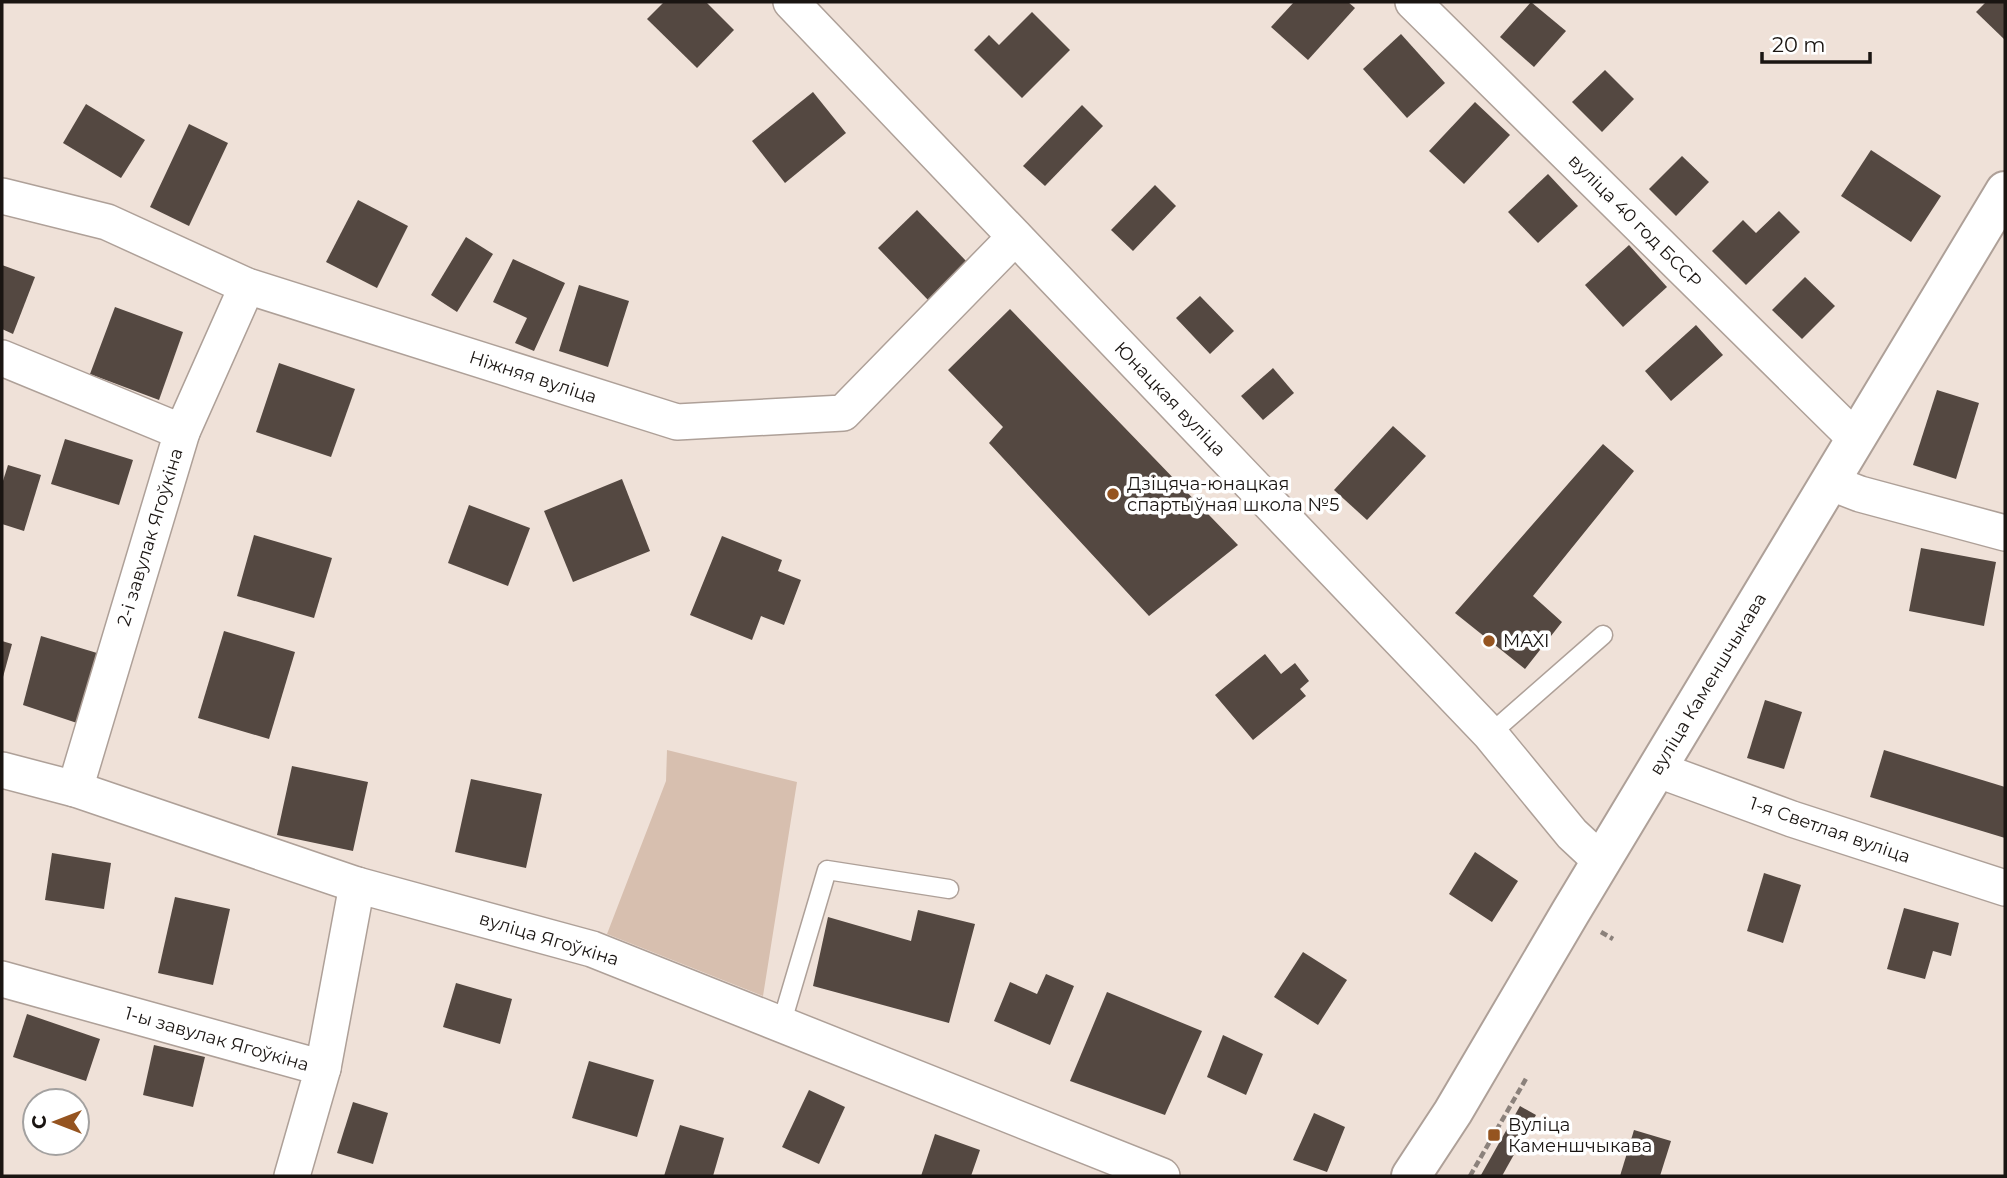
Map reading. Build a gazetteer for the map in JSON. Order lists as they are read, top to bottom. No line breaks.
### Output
{"streets":{"street":["вуліца 40 год БССР","Ніжняя вуліца","Юнацкая вуліца","2-і завулак Ягоўкіна","вуліца Каменшчыкава","1-я Светлая вуліца","вуліца Ягоўкіна","1-ы завулак Ягоўкіна"]},"crossings":[["вуліца 40 год БССР","вуліца Каменшчыкава"],["Ніжняя вуліца","Юнацкая вуліца"],["Юнацкая вуліца","вуліца Каменшчыкава"],["2-і завулак Ягоўкіна","вуліца Ягоўкіна"],["вуліца Каменшчыкава","1-я Светлая вуліца"]],"places":{"other":["Дзіцяча-юнацкая спартыўная школа №5","MAXI"],"transit":["Вуліца Каменшчыкава"]},"scale_bar":"20 m","north":"left"}
